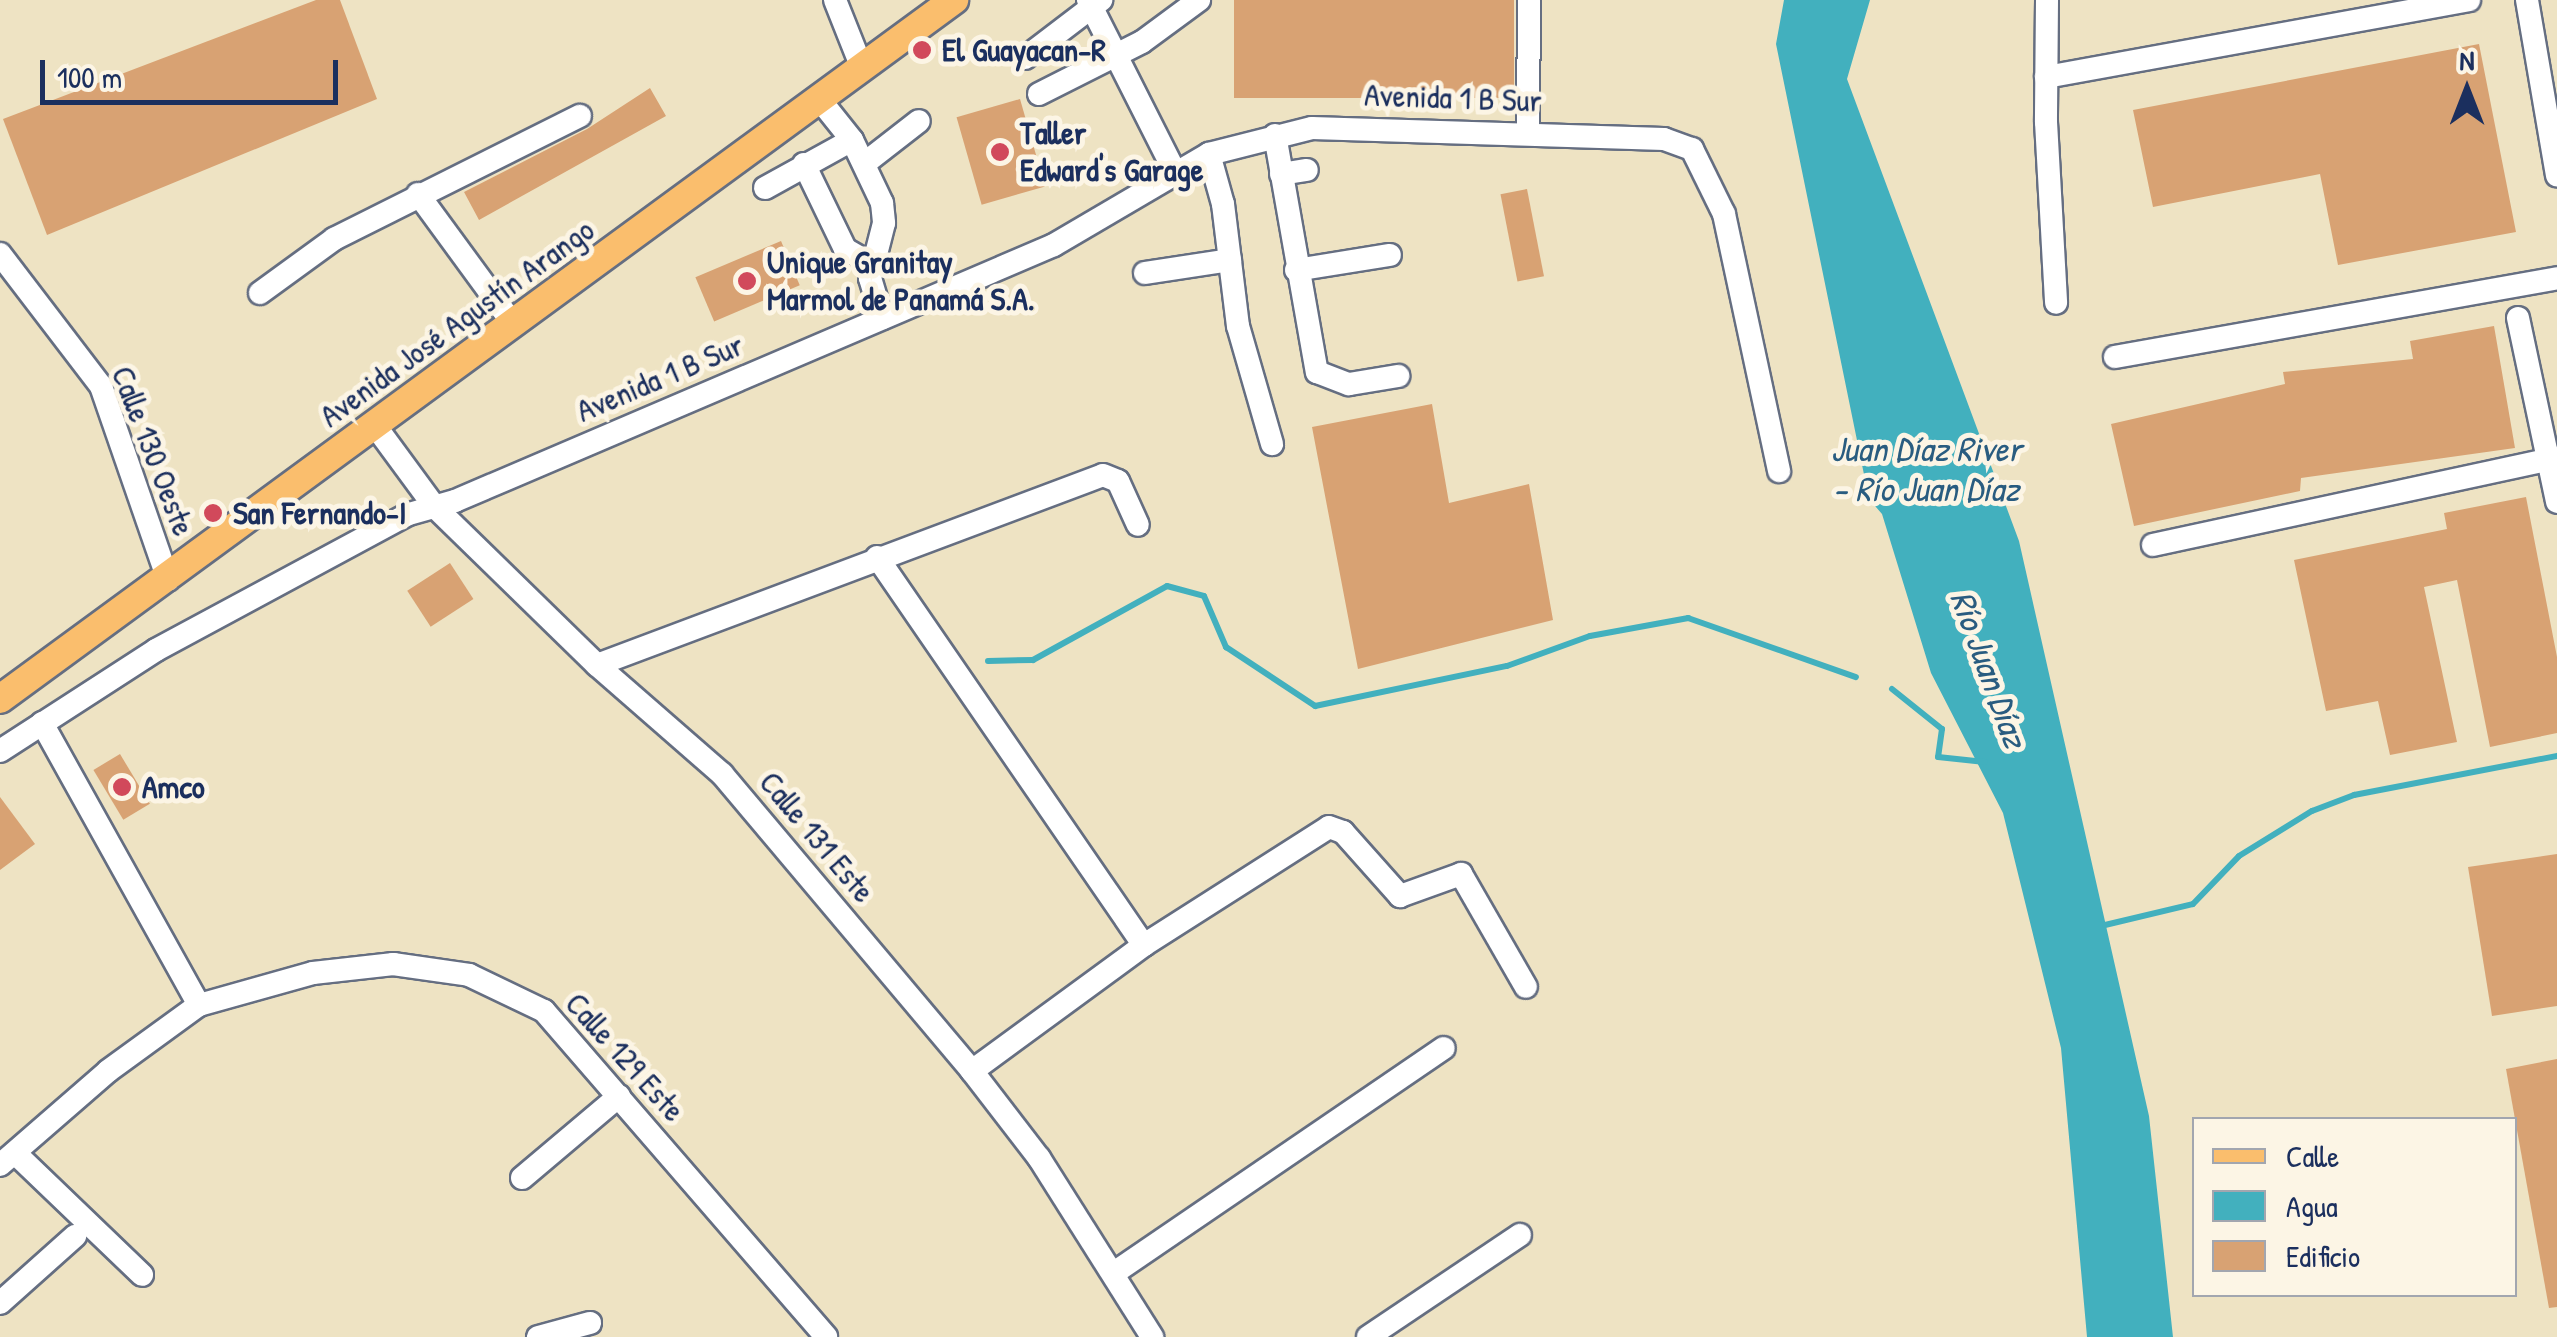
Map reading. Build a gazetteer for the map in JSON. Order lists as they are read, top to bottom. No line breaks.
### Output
{"streets":{"main road":["Avenida José Agustín Arango"],"street":["Avenida 1 B Sur","Calle 130 Oeste","Calle 131 Este","Calle 129 Este"]},"crossings":[["Avenida 1 B Sur","Calle 131 Este"],["Avenida José Agustín Arango","Calle 130 Oeste"],["Avenida José Agustín Arango","Calle 131 Este"]],"water":["Juan Díaz River - Río Juan Díaz","Río Juan Díaz"],"places":["El Guayacan-R","Taller Edward's Garage","Unique Granitay Marmol de Panamá S.A.","San Fernando-I","Amco"],"legend":["Calle","Agua","Edificio"],"scale_bar":"100 m","north":"top"}
